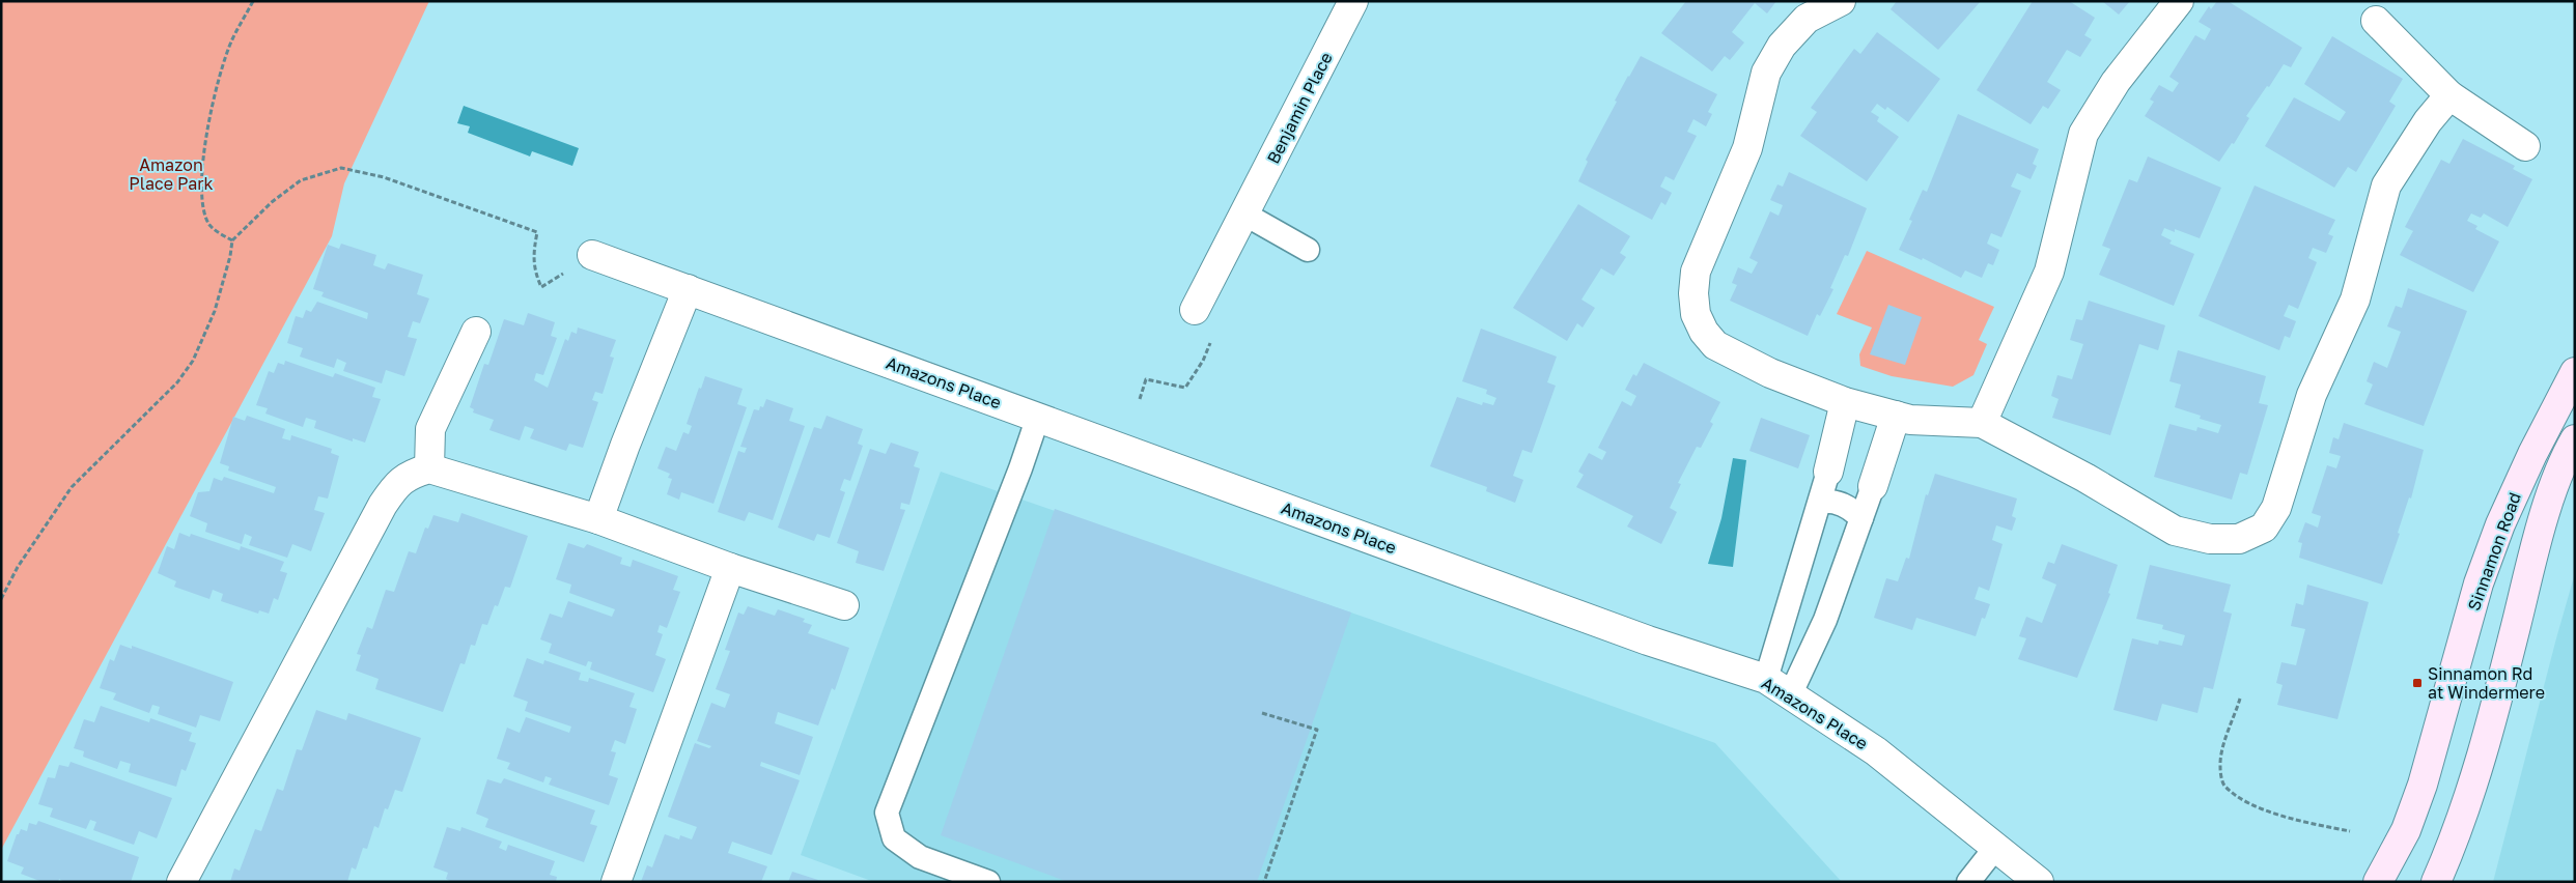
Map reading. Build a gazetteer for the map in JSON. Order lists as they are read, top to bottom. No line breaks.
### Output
{"streets":{"main road":["Sinnamon Road"],"street":["Benjamin Place","Amazons Place"]},"parks":["Amazon Place Park"],"places":{"transit":["Sinnamon Rd at Windermere"]}}
